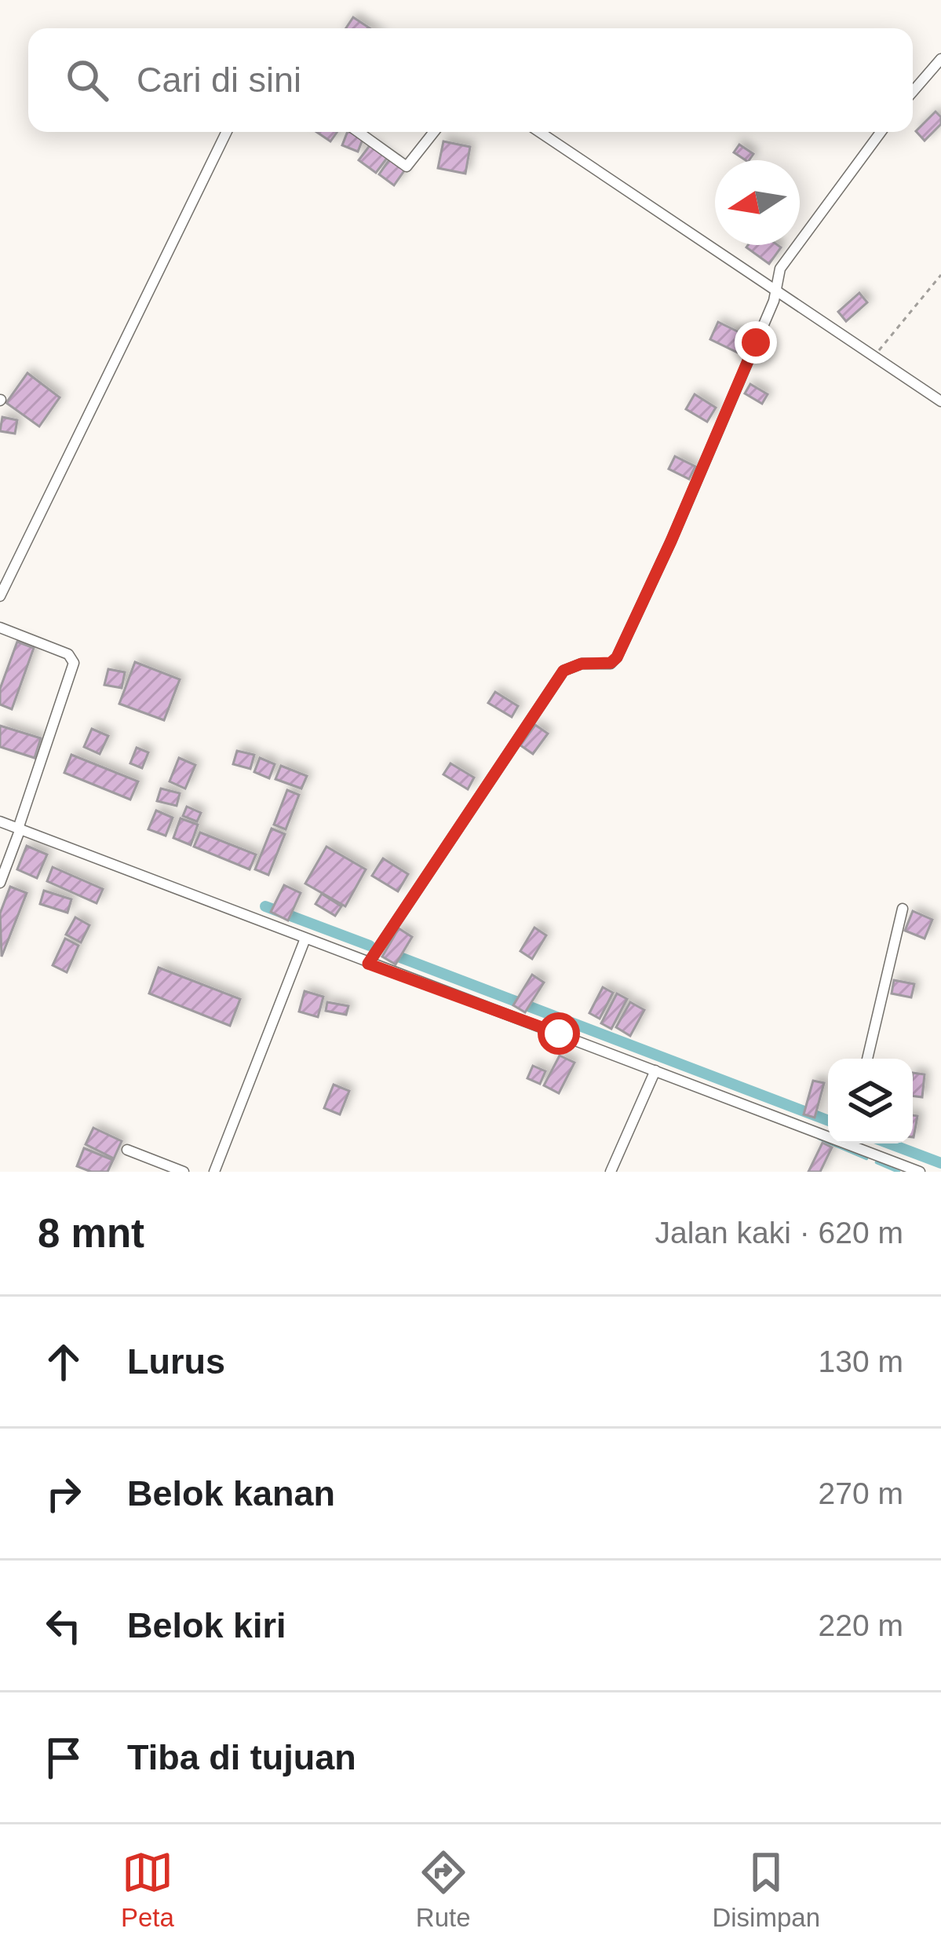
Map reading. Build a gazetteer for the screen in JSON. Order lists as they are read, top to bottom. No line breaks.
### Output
{"north":"left","page":{"search":"Cari di sini","heading":["8 mnt","Jalan kaki · 620 m"],"list":[["Lurus","130 m"],["Belok kanan","270 m"],["Belok kiri","220 m"],"Tiba di tujuan"],"nav":["Peta","Rute","Disimpan"]}}
